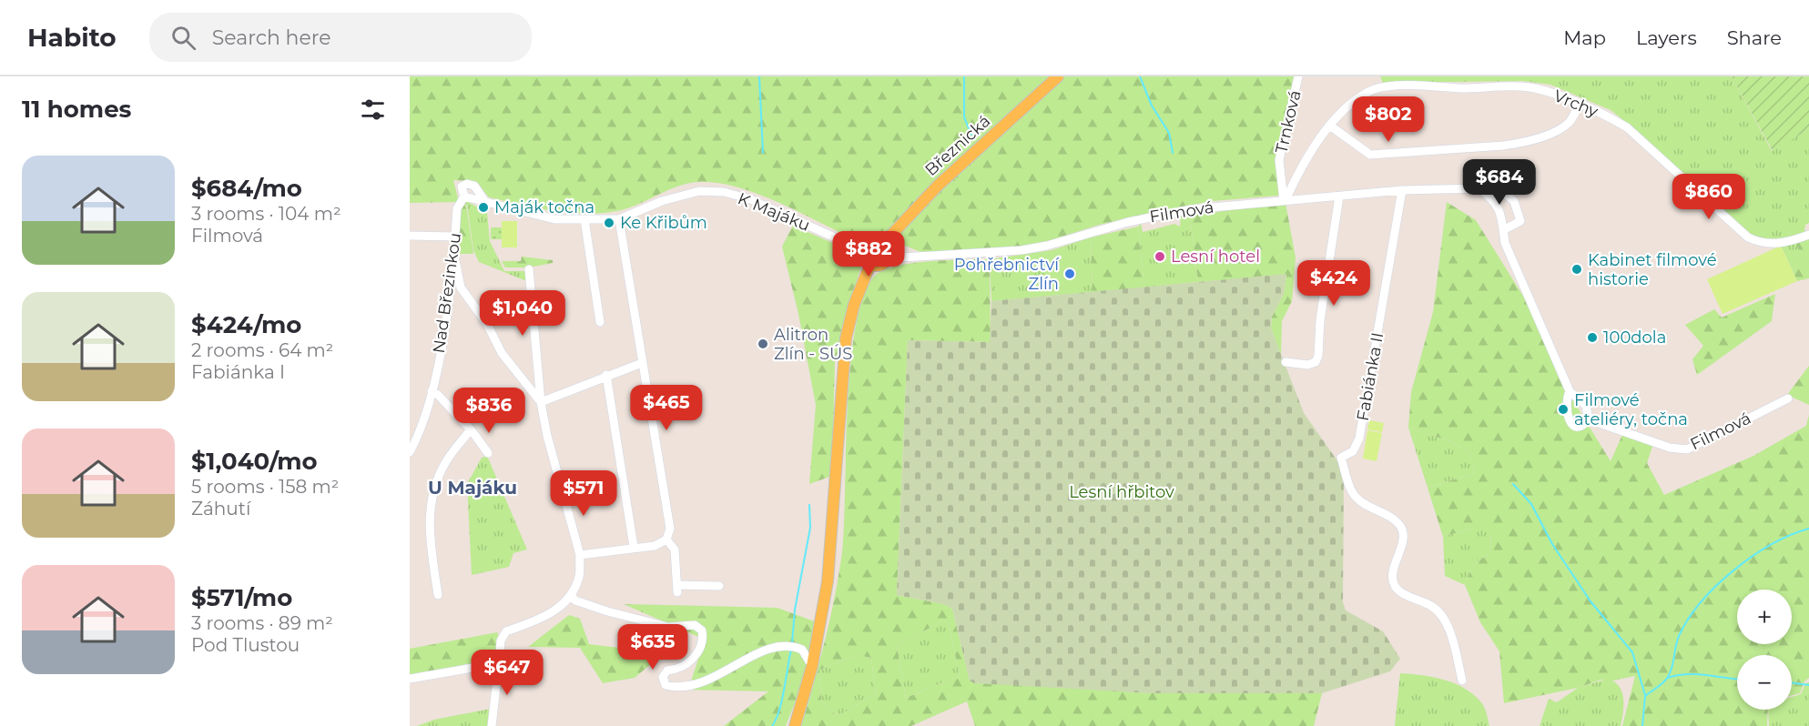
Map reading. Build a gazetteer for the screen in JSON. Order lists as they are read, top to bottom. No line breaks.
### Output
{"streets":{"main road":["Březnická"],"street":["Vrchy","Trnková","K Majáku","Filmová","Nad Březinkou","Fabiánka II"]},"crossings":[["Vrchy","Trnková"],["Vrchy","Filmová"],["Trnková","Filmová"],["Březnická","K Majáku"],["Březnická","Filmová"],["K Majáku","Filmová"],["K Majáku","Nad Březinkou"],["Filmová","Fabiánka II"]],"districts":["U Majáku"],"parks":["Lesní hřbitov"],"places":["Maják točna","Ke Křibům","Lesní hotel","Kabinet filmové historie","Pohřebnictví Zlín","100dola","Alitron Zlín - SÚS","Filmové ateliéry, točna"],"page":{"header":"Habito","search":"Search here","nav":["Map","Layers","Share"],"heading":"11 homes","price":["$802","$684","$860","$882","$424","$1,040","$465","$836","$571","$635","$647"],"list":[{"name":"$684/mo","note":"3 rooms · 104 m² · Filmová"},{"name":"$424/mo","note":"2 rooms · 64 m² · Fabiánka I"},{"name":"$1,040/mo","note":"5 rooms · 158 m² · Záhutí"},{"name":"$571/mo","note":"3 rooms · 89 m² · Pod Tlustou"}],"map_buttons":["+","−"]}}
